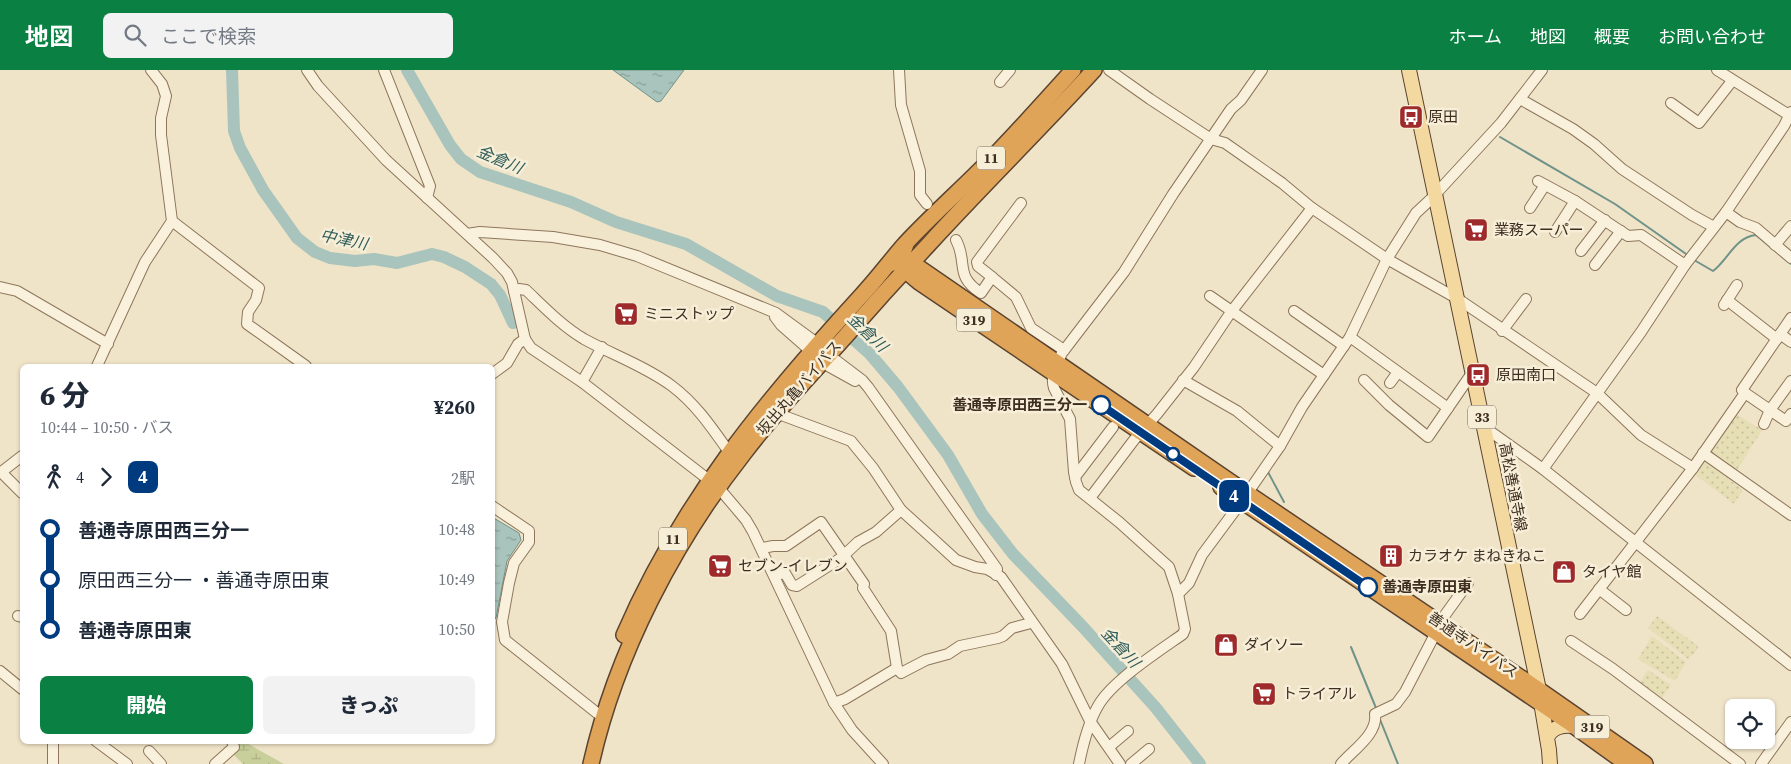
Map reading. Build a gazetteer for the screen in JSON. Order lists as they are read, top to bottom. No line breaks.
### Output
{"streets":{"highway":["11","319","坂出丸亀バイパス","善通寺バイパス"],"main road":["33","高松善通寺線"]},"crossings":[["坂出丸亀バイパス","善通寺バイパス"],["高松善通寺線","善通寺バイパス"]],"water":["金倉川","中津川"],"places":{"bus stop":["原田","原田南口"],"supermarket":["業務スーパー","ミニストップ","セブン-イレブン","トライアル"],"other":["善通寺原田西三分一","善通寺原田東"],"building":["カラオケ まねきねこ"],"shop":["タイヤ館","ダイソー"]},"lines":["bus line 4"],"page":{"header":"地図","search":"ここで検索","nav":["ホーム","地図","概要","お問い合わせ"],"on_map":"4","heading":["6 分","10:44 – 10:50 · バス","¥260"],"legs":["4","4","2駅"],"list":[{"name":"善通寺原田西三分一","value":"10:48"},{"name":"原田西三分一 ・善通寺原田東","value":"10:49"},{"name":"善通寺原田東","value":"10:50"}],"buttons":["開始","きっぷ"]}}
